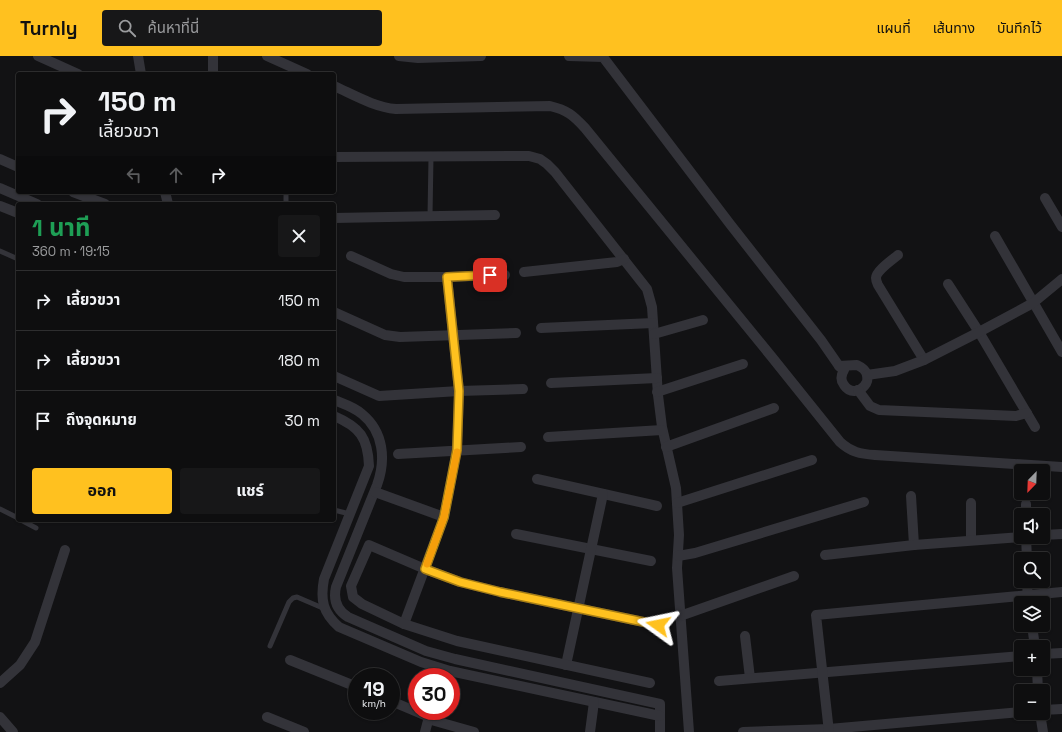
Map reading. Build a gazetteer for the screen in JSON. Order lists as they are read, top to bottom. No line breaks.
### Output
{"north":"bottom left","page":{"header":"Turnly","search":"ค้นหาที่นี่","nav":["แผนที่","เส้นทาง","บันทึกไว้"],"turn":["150 m","เลี้ยวขวา"],"heading":["1 นาที","360 m · 19:15"],"list":[{"name":"เลี้ยวขวา","value":"150 m"},{"name":"เลี้ยวขวา","value":"180 m"},{"name":"ถึงจุดหมาย","value":"30 m"}],"buttons":["ออก","แชร์"],"map_buttons":["+","−"],"speed":"19 km/h","limit":"30"}}
